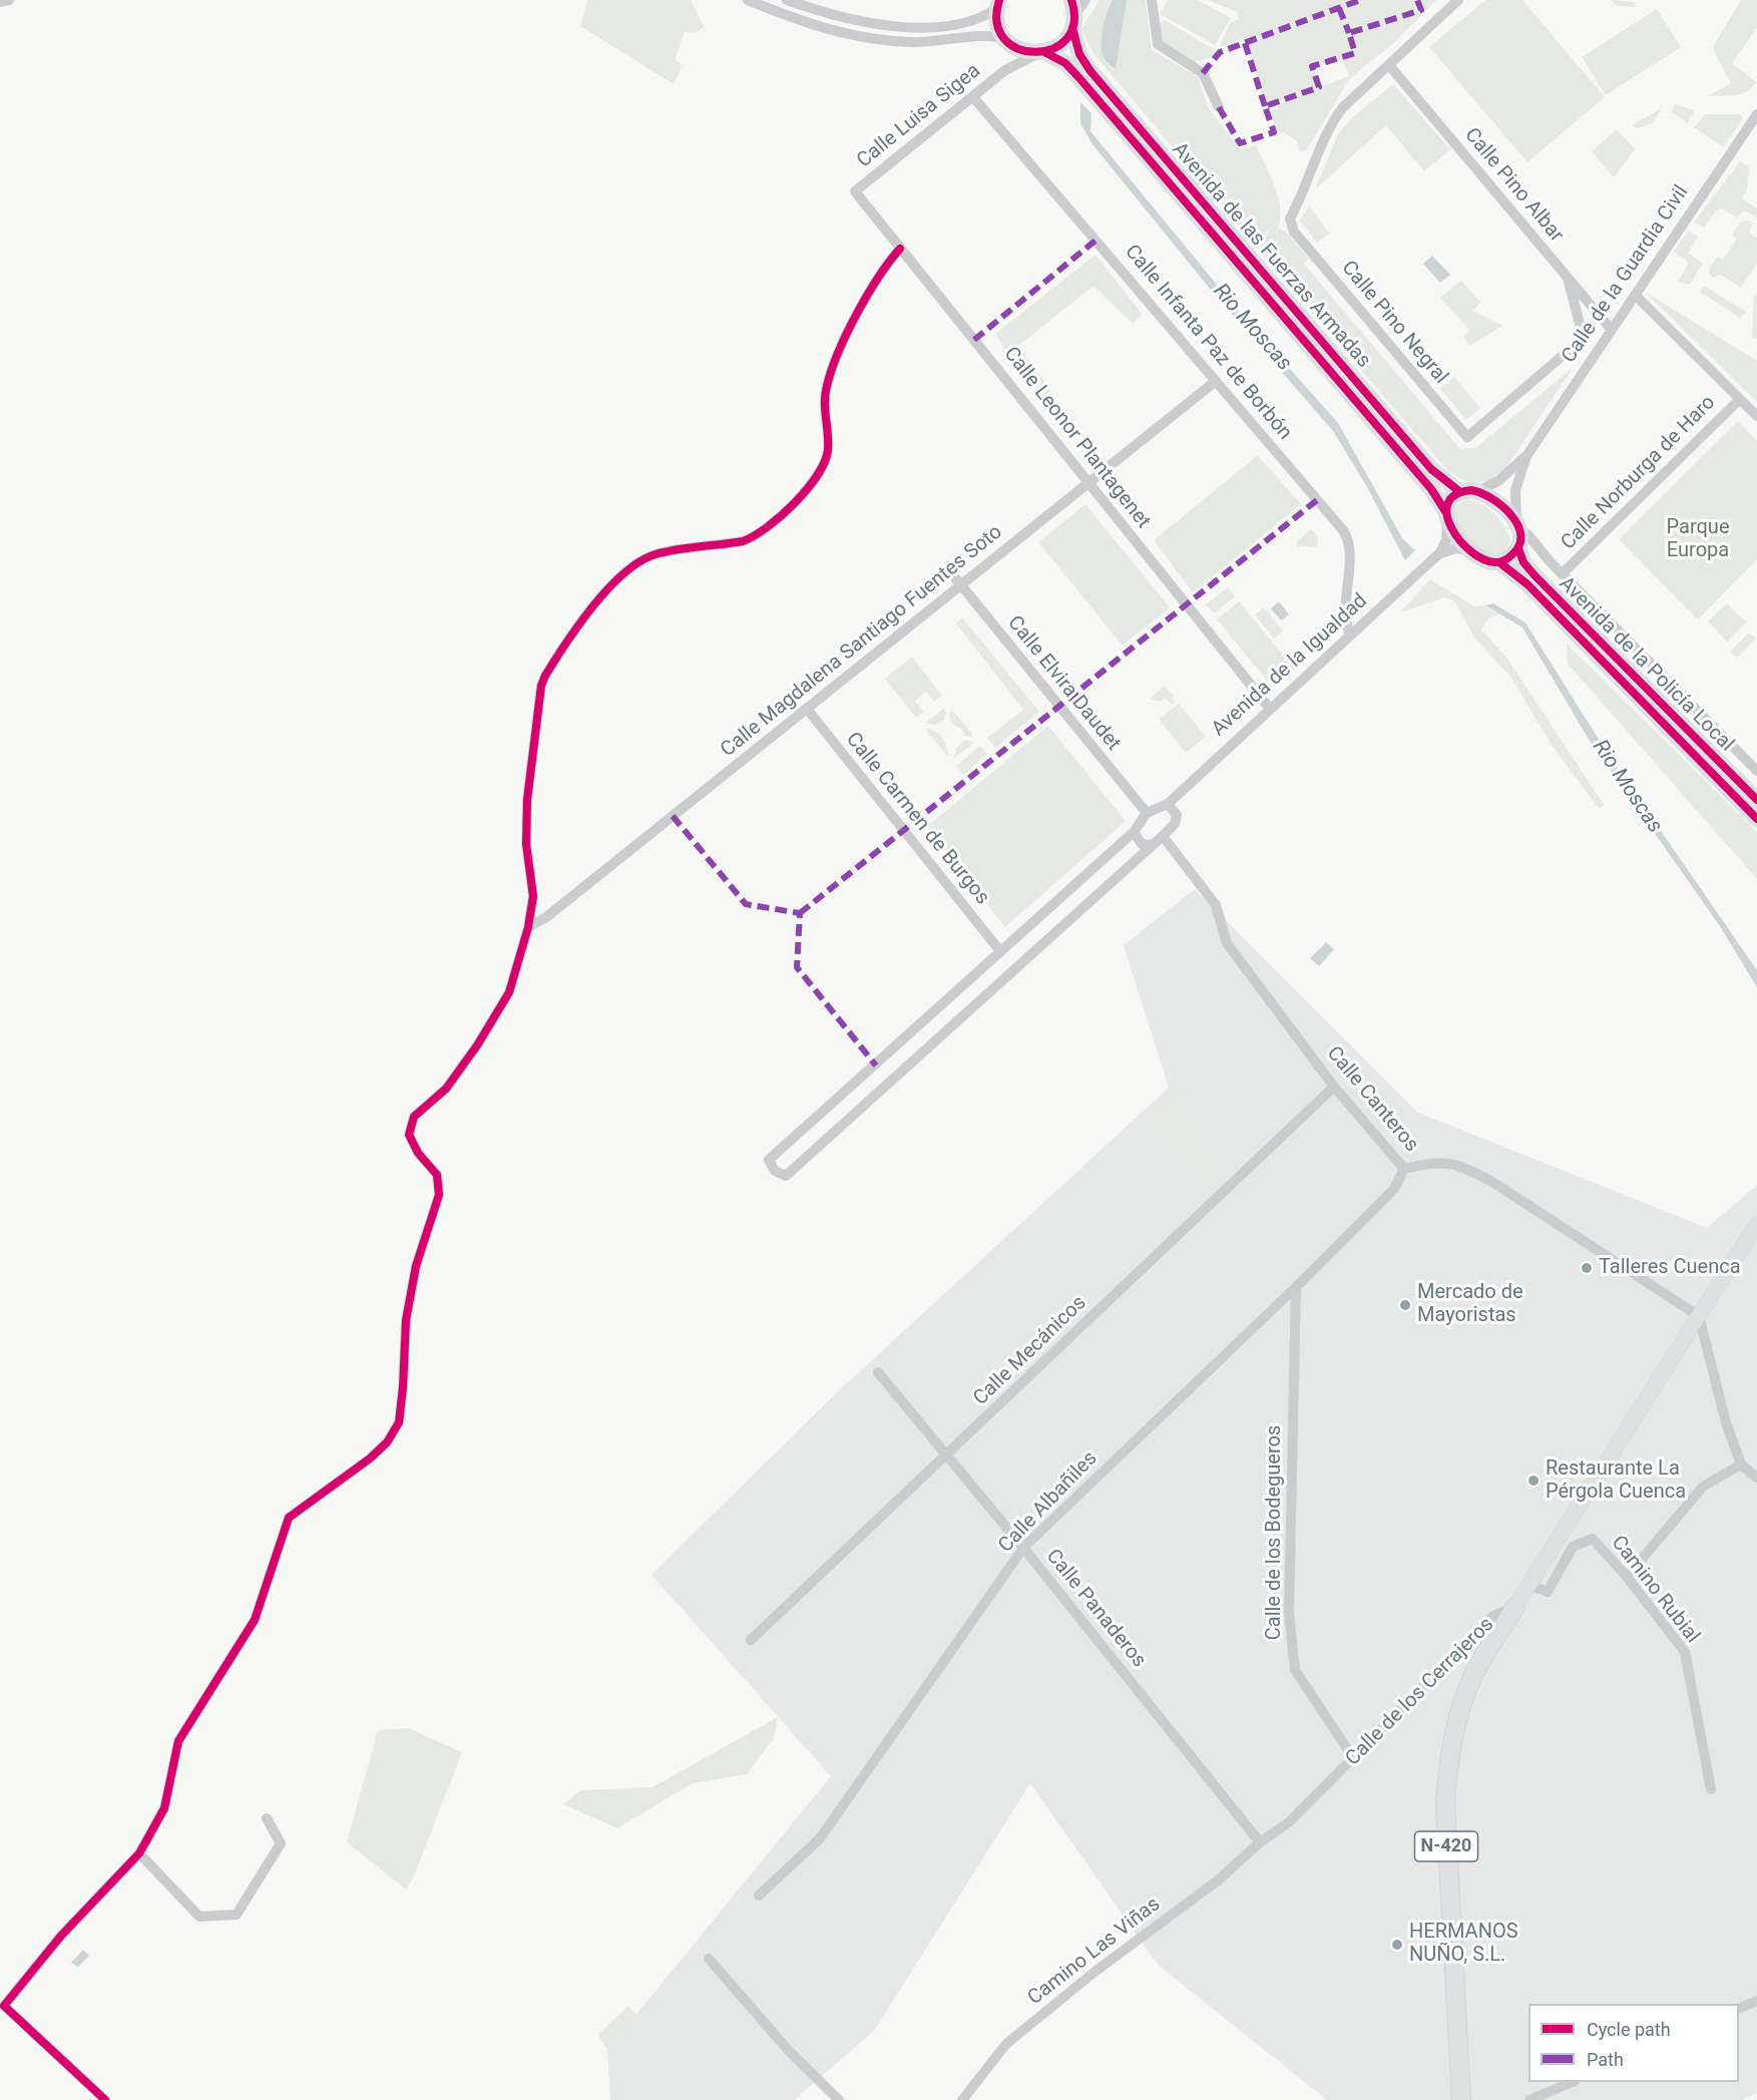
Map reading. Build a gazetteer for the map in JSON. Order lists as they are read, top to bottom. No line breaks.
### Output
{"streets":{"highway":["N-420"],"main road":["Avenida de las Fuerzas Armadas","Avenida de la Policía Local","Calle de los Cerrajeros"],"street":["Calle Luisa Sigea","Calle Pino Albar","Calle de la Guardia Civil","Calle Pino Negral","Calle Infanta Paz de Borbón","Calle Leonor Plantagenet","Calle Norburga de Haro","Calle Magdalena Santiago Fuentes Soto","Avenida de la Igualdad","Calle Elvira Daudet","Calle Carmen de Burgos","Calle Canteros","Calle Mecánicos","Calle Albañiles","Calle de los Bodegueros","Camino Rubial","Calle Panaderos","Camino Las Viñas"]},"crossings":[["Calle Luisa Sigea","Avenida de las Fuerzas Armadas"],["Calle Luisa Sigea","Calle Infanta Paz de Borbón"],["Calle Luisa Sigea","Calle Leonor Plantagenet"],["Calle Pino Albar","Calle de la Guardia Civil"],["Calle Pino Albar","Calle Pino Negral"],["Avenida de las Fuerzas Armadas","Calle de la Guardia Civil"],["Avenida de las Fuerzas Armadas","Avenida de la Policía Local"],["Avenida de las Fuerzas Armadas","Avenida de la Igualdad"],["Calle de la Guardia Civil","Calle Pino Negral"],["Calle de la Guardia Civil","Avenida de la Policía Local"],["Calle de la Guardia Civil","Avenida de la Igualdad"],["Calle Infanta Paz de Borbón","Calle Magdalena Santiago Fuentes Soto"],["Calle Infanta Paz de Borbón","Avenida de la Igualdad"],["Calle Leonor Plantagenet","Calle Magdalena Santiago Fuentes Soto"],["Calle Leonor Plantagenet","Avenida de la Igualdad"],["Calle Magdalena Santiago Fuentes Soto","Calle Elvira Daudet"],["Calle Magdalena Santiago Fuentes Soto","Calle Carmen de Burgos"],["Avenida de la Policía Local","Avenida de la Igualdad"],["Calle Canteros","Calle Mecánicos"],["Calle Canteros","Calle Albañiles"],["Calle Canteros","Calle de los Cerrajeros"],["Calle Mecánicos","Calle Panaderos"],["Calle Albañiles","Calle de los Bodegueros"],["Calle Albañiles","Calle Panaderos"],["Calle de los Bodegueros","Calle de los Cerrajeros"],["Camino Rubial","Calle de los Cerrajeros"],["Calle Panaderos","Calle de los Cerrajeros"],["Calle Panaderos","Camino Las Viñas"],["Calle de los Cerrajeros","N-420"],["Calle de los Cerrajeros","Camino Las Viñas"]],"water":["Rio Moscas"],"parks":["Parque Europa"],"places":["Talleres Cuenca","Mercado de Mayoristas","Restaurante La Pérgola Cuenca","HERMANOS NUÑO, S.L."],"legend":["Cycle path","Path"]}
